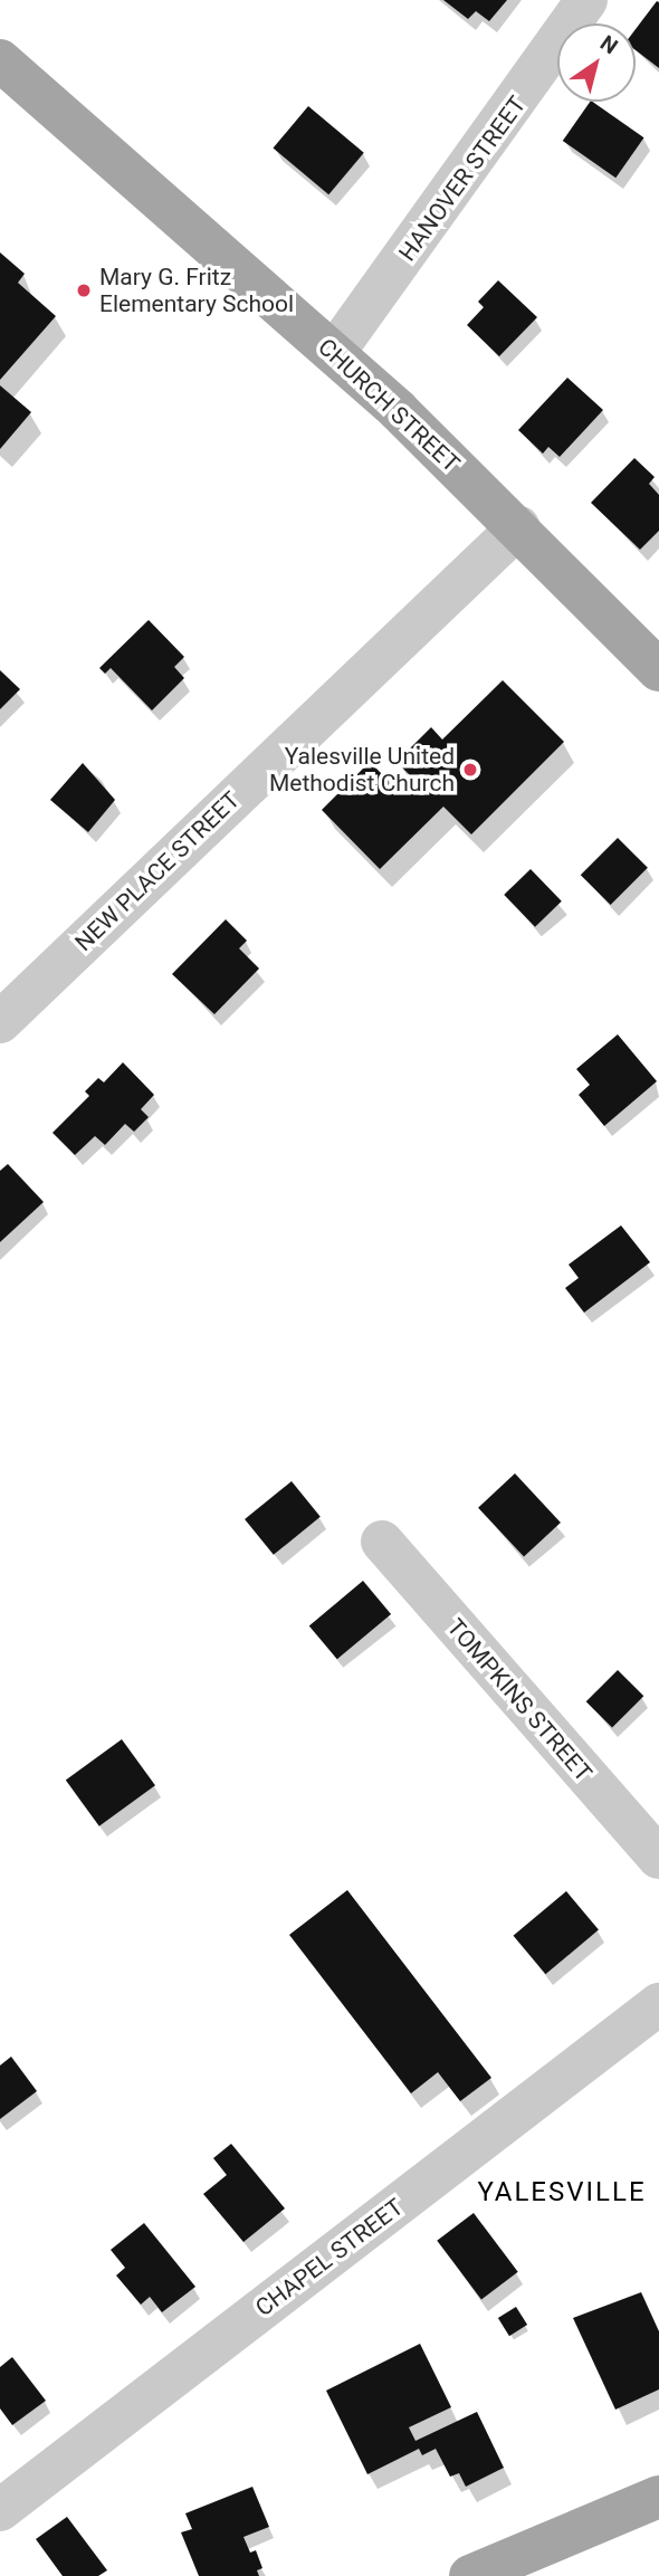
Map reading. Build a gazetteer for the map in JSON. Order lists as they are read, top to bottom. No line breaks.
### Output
{"streets":{"main road":["CHURCH STREET"],"street":["HANOVER STREET","NEW PLACE STREET","TOMPKINS STREET","CHAPEL STREET"]},"crossings":[["HANOVER STREET","CHURCH STREET"],["CHURCH STREET","NEW PLACE STREET"]],"districts":["YALESVILLE"],"places":["Mary G. Fritz Elementary School","Yalesville United Methodist Church"],"north":"top right"}
